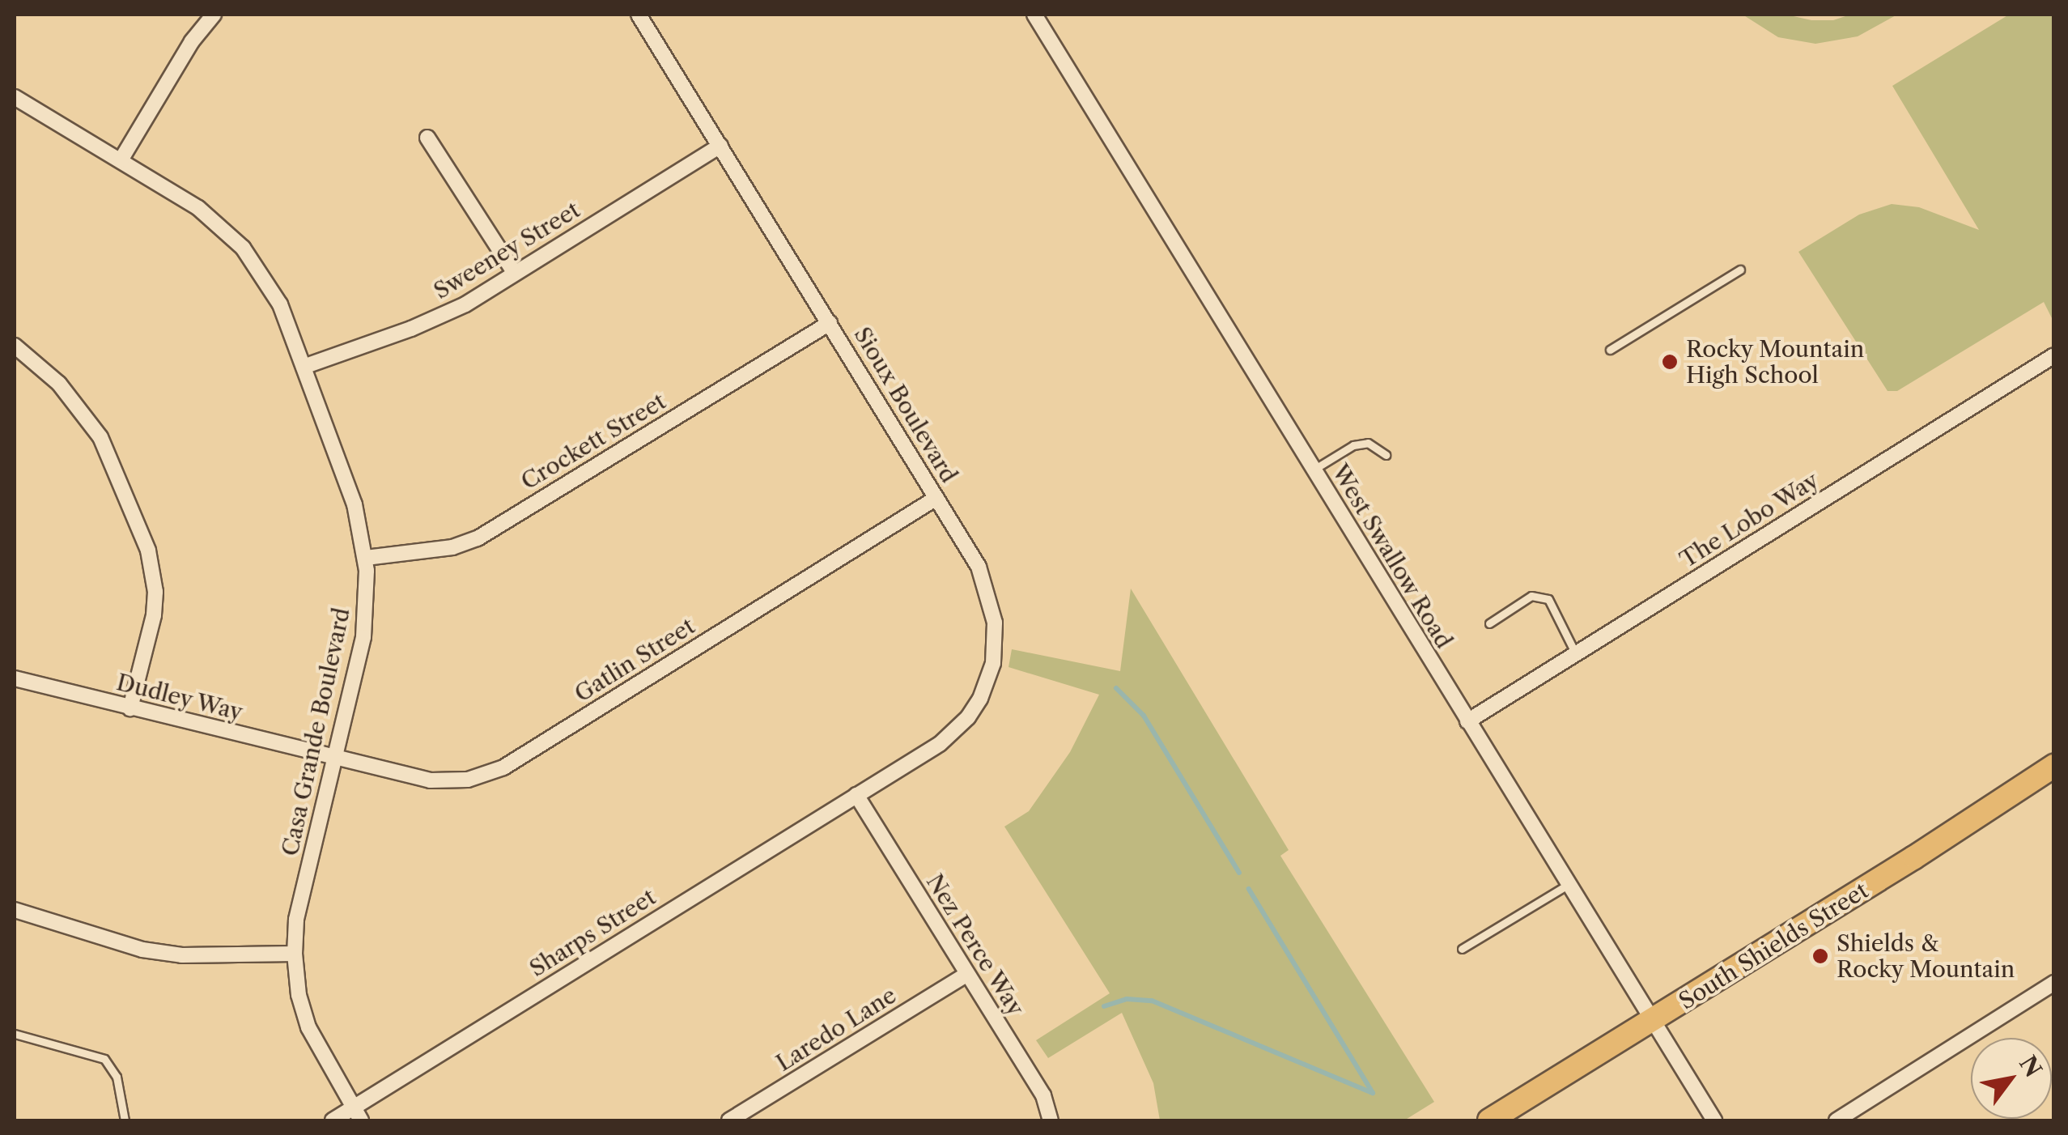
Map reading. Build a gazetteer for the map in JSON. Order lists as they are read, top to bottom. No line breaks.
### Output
{"streets":{"main road":["South Shields Street"],"street":["Sweeney Street","Sioux Boulevard","Crockett Street","The Lobo Way","West Swallow Road","Gatlin Street","Dudley Way","Casa Grande Boulevard","Sharps Street","Nez Perce Way","Laredo Lane"]},"crossings":[["Sweeney Street","Sioux Boulevard"],["Sweeney Street","Casa Grande Boulevard"],["Sioux Boulevard","Crockett Street"],["Sioux Boulevard","Gatlin Street"],["Sioux Boulevard","Sharps Street"],["Sioux Boulevard","Nez Perce Way"],["Crockett Street","Casa Grande Boulevard"],["The Lobo Way","West Swallow Road"],["West Swallow Road","South Shields Street"],["Gatlin Street","Dudley Way"],["Gatlin Street","Casa Grande Boulevard"],["Dudley Way","Casa Grande Boulevard"],["Casa Grande Boulevard","Sharps Street"],["Sharps Street","Nez Perce Way"],["Nez Perce Way","Laredo Lane"]],"places":["Rocky Mountain High School","Shields & Rocky Mountain"],"north":"top right"}
